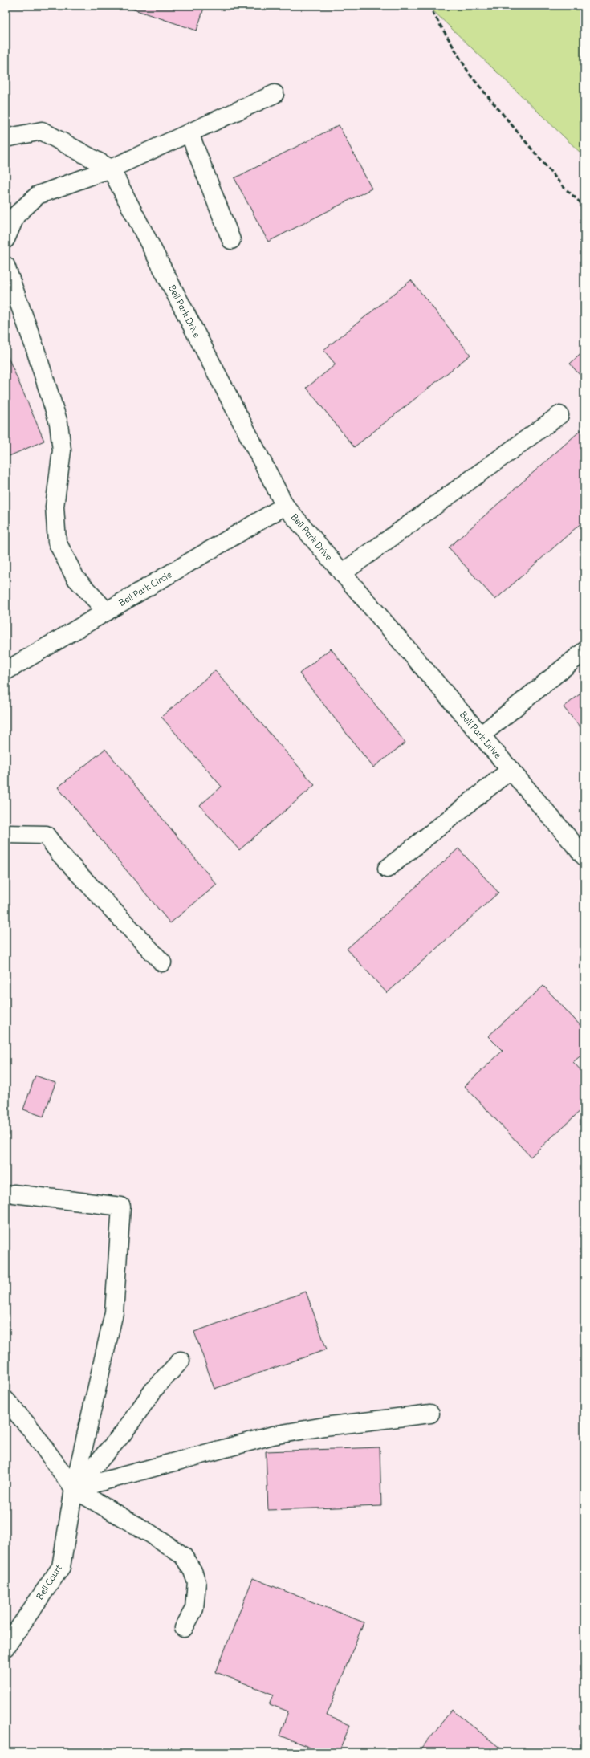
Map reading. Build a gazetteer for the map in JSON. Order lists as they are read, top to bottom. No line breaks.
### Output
{"streets":{"street":["Bell Park Drive","Bell Park Circle","Bell Court"]},"crossings":[["Bell Park Drive","Bell Park Circle"]]}
